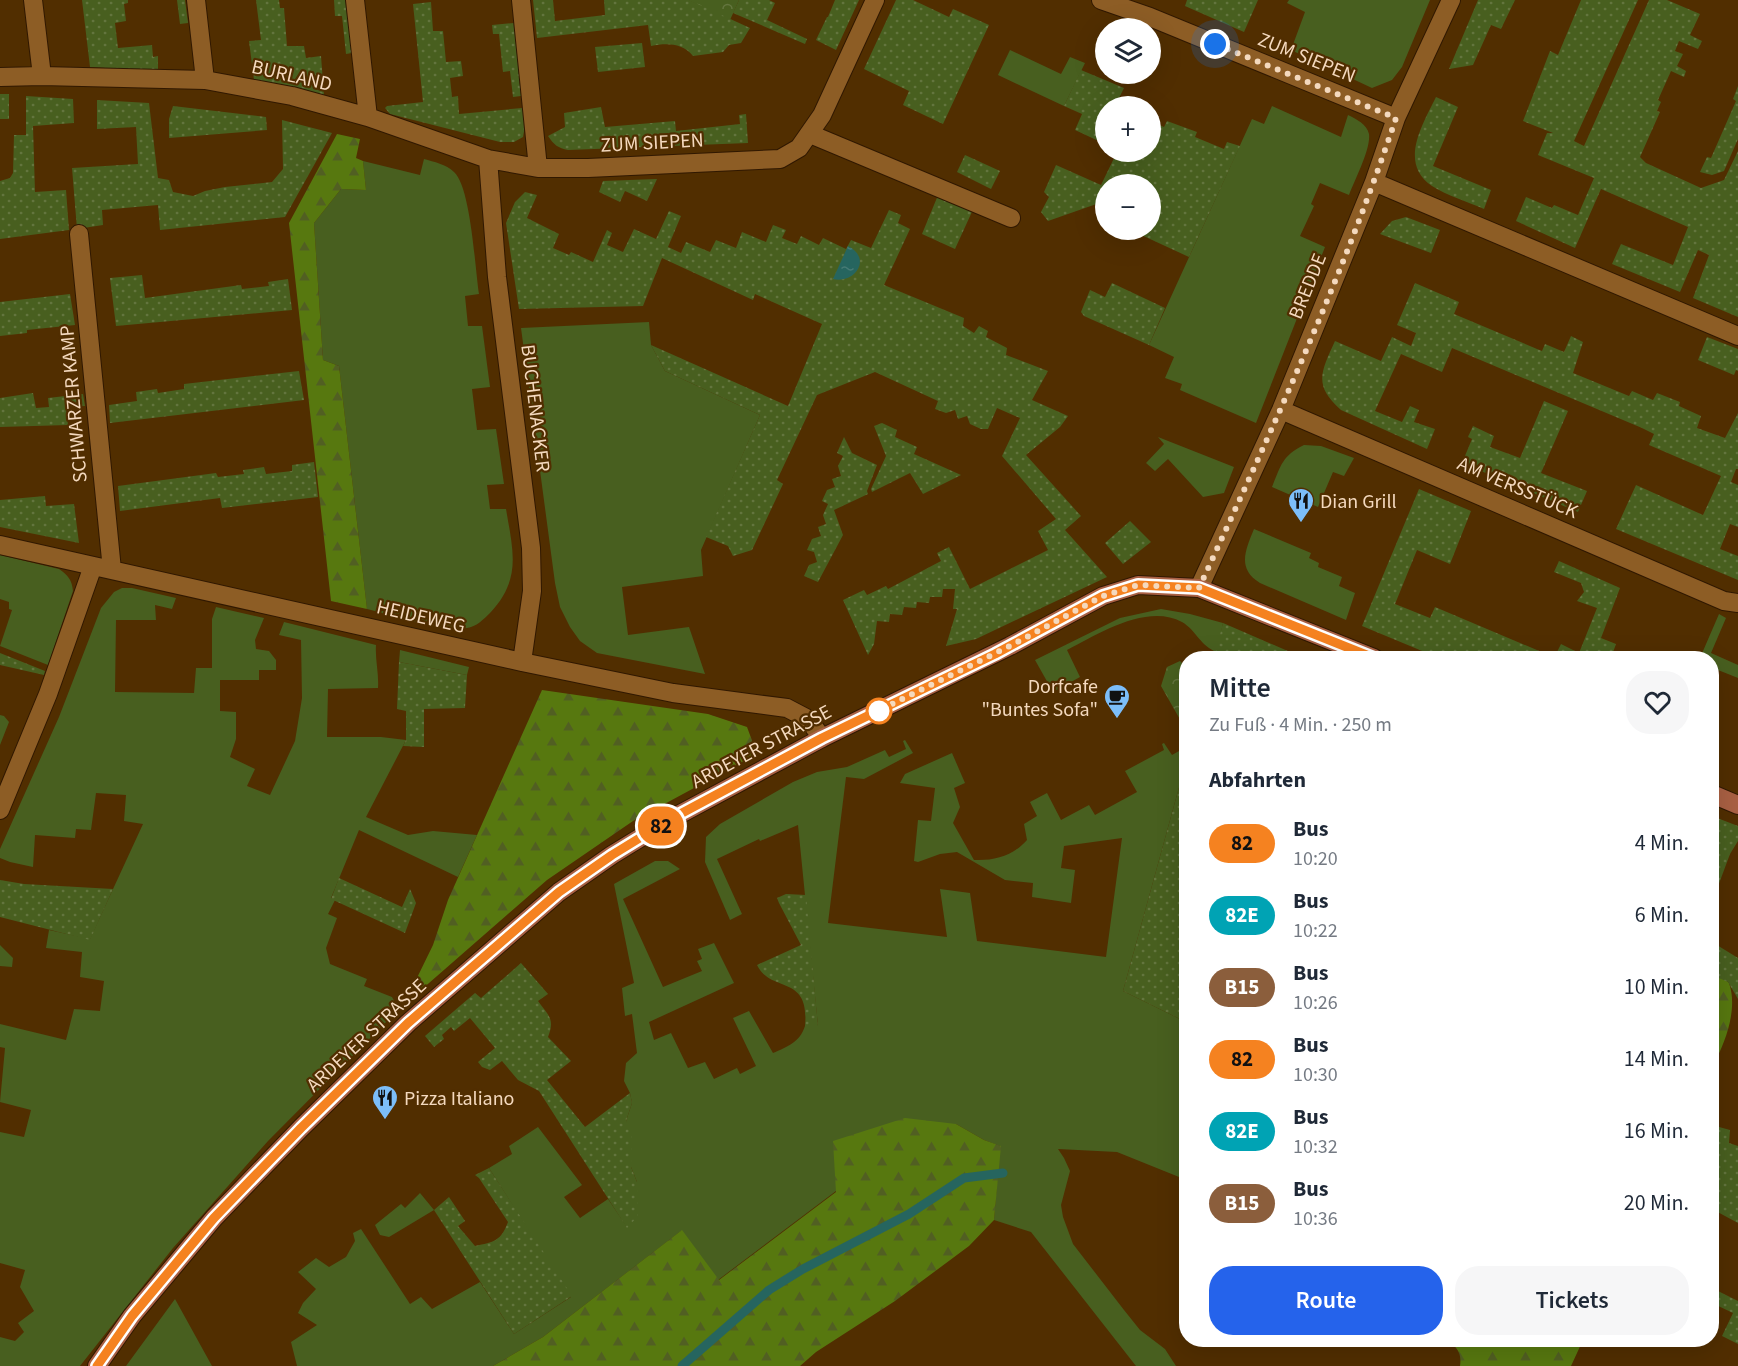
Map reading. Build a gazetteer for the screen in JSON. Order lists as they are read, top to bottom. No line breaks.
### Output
{"streets":{"main road":["ARDEYER STRASSE"],"street":["ZUM SIEPEN","BURLAND","BREDDE","SCHWARZER KAMP","BUCHENACKER","AM VERSSTÜCK","HEIDEWEG"]},"crossings":[["ZUM SIEPEN","BURLAND"],["ZUM SIEPEN","BREDDE"],["ZUM SIEPEN","BUCHENACKER"],["BURLAND","BUCHENACKER"],["BREDDE","AM VERSSTÜCK"],["BREDDE","ARDEYER STRASSE"],["SCHWARZER KAMP","HEIDEWEG"],["BUCHENACKER","HEIDEWEG"],["HEIDEWEG","ARDEYER STRASSE"]],"places":{"restaurant":["Dian Grill","Pizza Italiano"],"cafe":["Dorfcafe \"Buntes Sofa\""]},"lines":["bus line 82"],"page":{"on_map":"82","map_buttons":["+","−"],"heading":[["Mitte","Zu Fuß · 4 Min. · 250 m"],"Abfahrten"],"list":[{"mark":"82","name":"Bus","note":"10:20","value":"4 Min."},{"mark":"82E","name":"Bus","note":"10:22","value":"6 Min."},{"mark":"B15","name":"Bus","note":"10:26","value":"10 Min."},{"mark":"82","name":"Bus","note":"10:30","value":"14 Min."},{"mark":"82E","name":"Bus","note":"10:32","value":"16 Min."},{"mark":"B15","name":"Bus","note":"10:36","value":"20 Min."}],"buttons":["Route","Tickets"]}}
